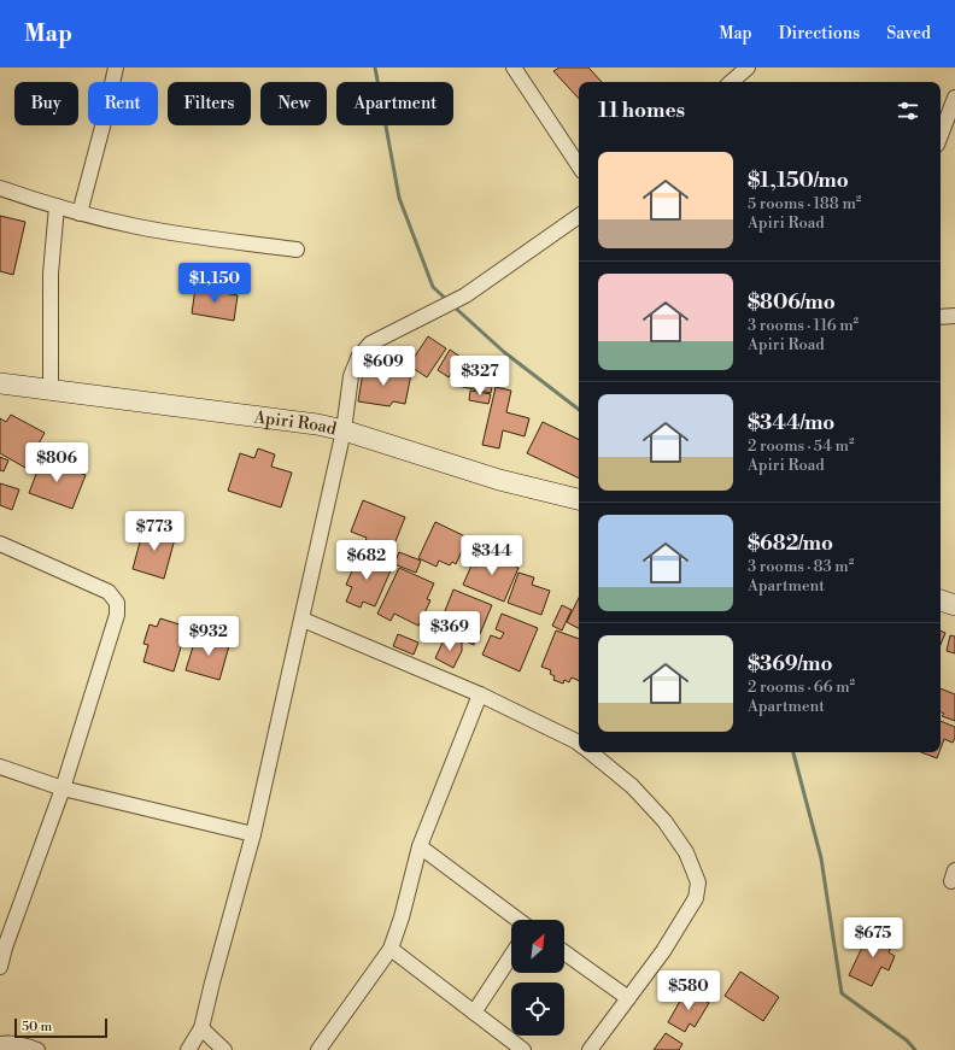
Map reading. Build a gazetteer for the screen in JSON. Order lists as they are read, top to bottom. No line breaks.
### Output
{"streets":{"street":["Apiri Road"]},"scale_bar":"50 m","north":"top right","page":{"header":"Map","nav":["Map","Directions","Saved"],"chip":["Buy","Rent","Filters","New","Apartment"],"heading":"11 homes","list":[{"name":"$1,150/mo","note":"5 rooms · 188 m² · Apiri Road"},{"name":"$806/mo","note":"3 rooms · 116 m² · Apiri Road"},{"name":"$344/mo","note":"2 rooms · 54 m² · Apiri Road"},{"name":"$682/mo","note":"3 rooms · 83 m² · Apartment"},{"name":"$369/mo","note":"2 rooms · 66 m² · Apartment"}],"price":["$1,150","$609","$327","$806","$773","$344","$682","$369","$932","$675","$580"],"scale":"50 m"}}
